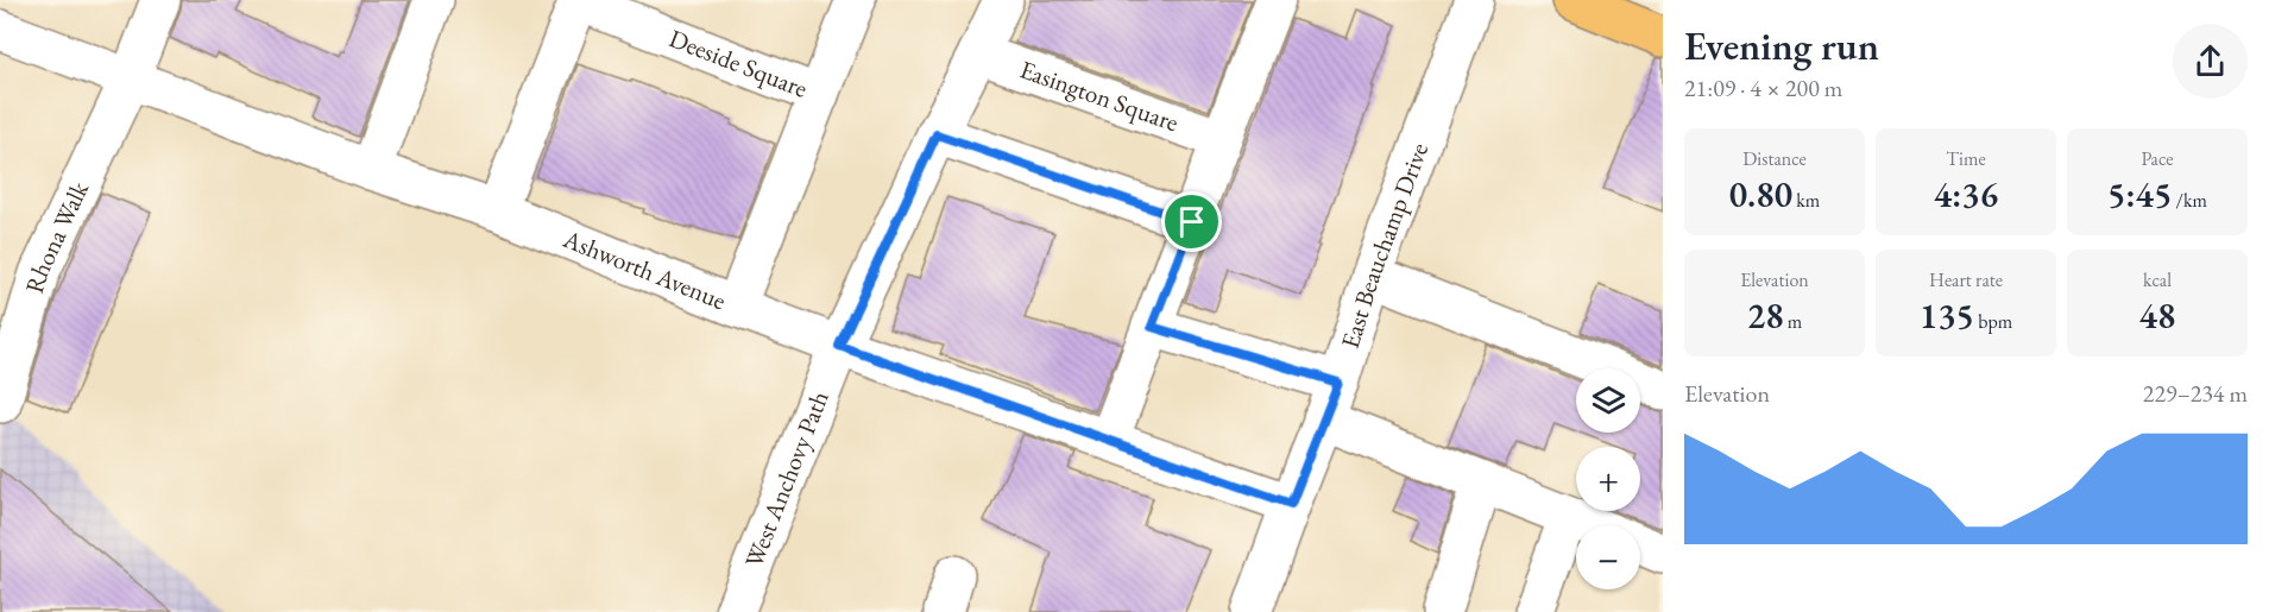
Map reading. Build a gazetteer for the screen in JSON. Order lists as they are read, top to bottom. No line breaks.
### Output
{"streets":{"street":["Deeside Square","Easington Square","Rhona Walk","East Beauchamp Drive","Ashworth Avenue","West Anchovy Path"]},"crossings":[["Deeside Square","Ashworth Avenue"],["Rhona Walk","Ashworth Avenue"],["East Beauchamp Drive","Ashworth Avenue"],["Ashworth Avenue","West Anchovy Path"]],"page":{"heading":["Evening run","21:09 · 4 × 200 m"],"stats":[["Distance","0.80 km"],["Time","4:36"],["Pace","5:45 /km"],["Elevation","28 m"],["Heart rate","135 bpm"],["kcal","48"]],"chart":["Elevation","229–234 m"],"map_buttons":["+","−"]}}
